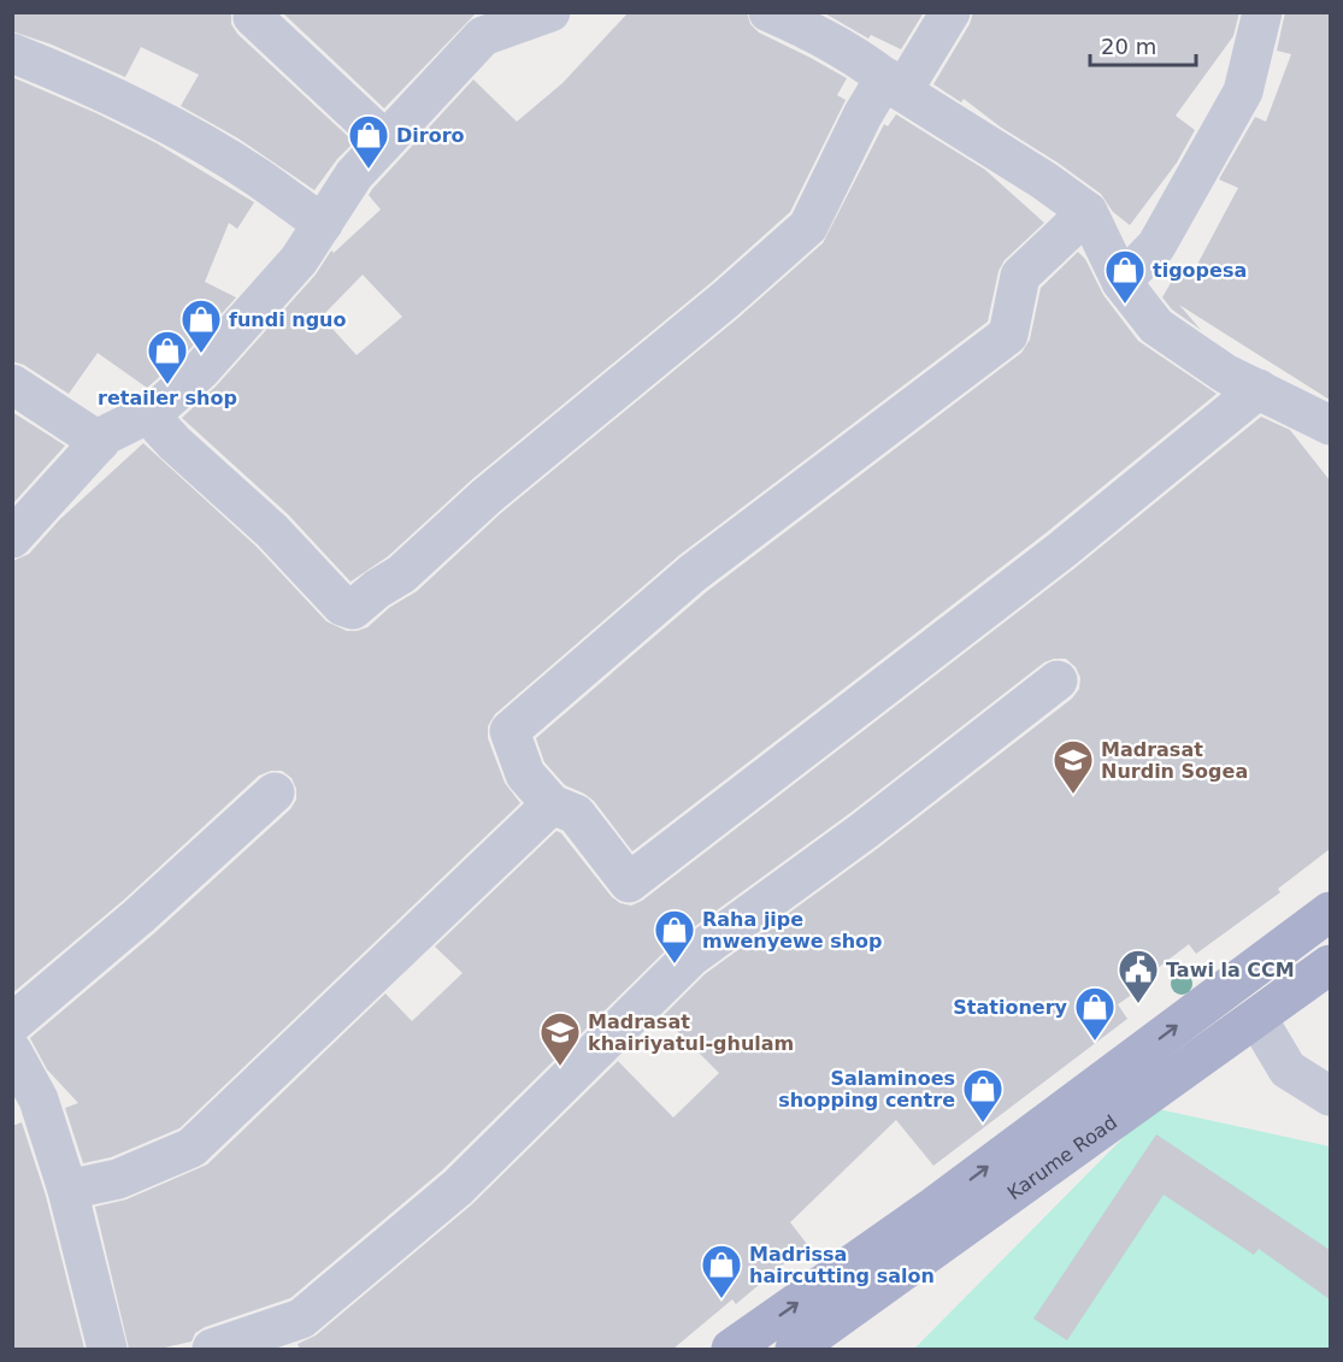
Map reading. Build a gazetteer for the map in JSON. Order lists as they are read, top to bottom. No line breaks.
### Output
{"streets":{"main road":["Karume Road"]},"places":{"shop":["Diroro","tigopesa","fundi nguo","retailer shop","Raha jipe mwenyewe shop","Stationery","Salaminoes shopping centre","Madrissa haircutting salon"],"school or university":["Madrasat Nurdin Sogea","Madrasat khairiyatul-ghulam"],"public building":["Tawi la CCM"]},"scale_bar":"20 m"}
